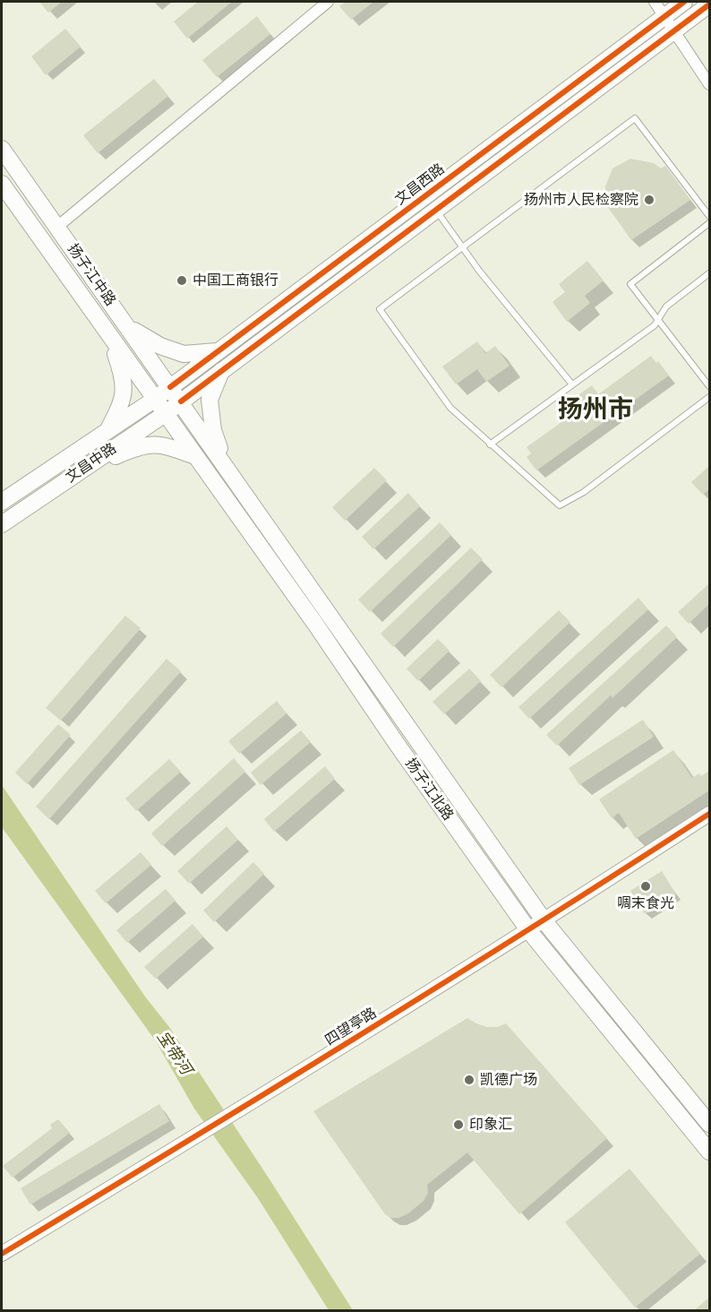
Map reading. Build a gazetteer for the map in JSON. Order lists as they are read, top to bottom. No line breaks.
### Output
{"streets":{"main road":["文昌西路","扬子江中路","文昌中路","扬子江北路"],"street":["四望亭路"]},"crossings":[["文昌西路","扬子江中路"],["文昌西路","文昌中路"],["文昌西路","扬子江北路"],["扬子江中路","文昌中路"],["扬子江中路","扬子江北路"],["文昌中路","扬子江北路"],["扬子江北路","四望亭路"]],"districts":["扬州市"],"water":["宝带河"],"places":["扬州市人民检察院","中国工商银行","啁末食光","凯德广场","印象汇"]}
